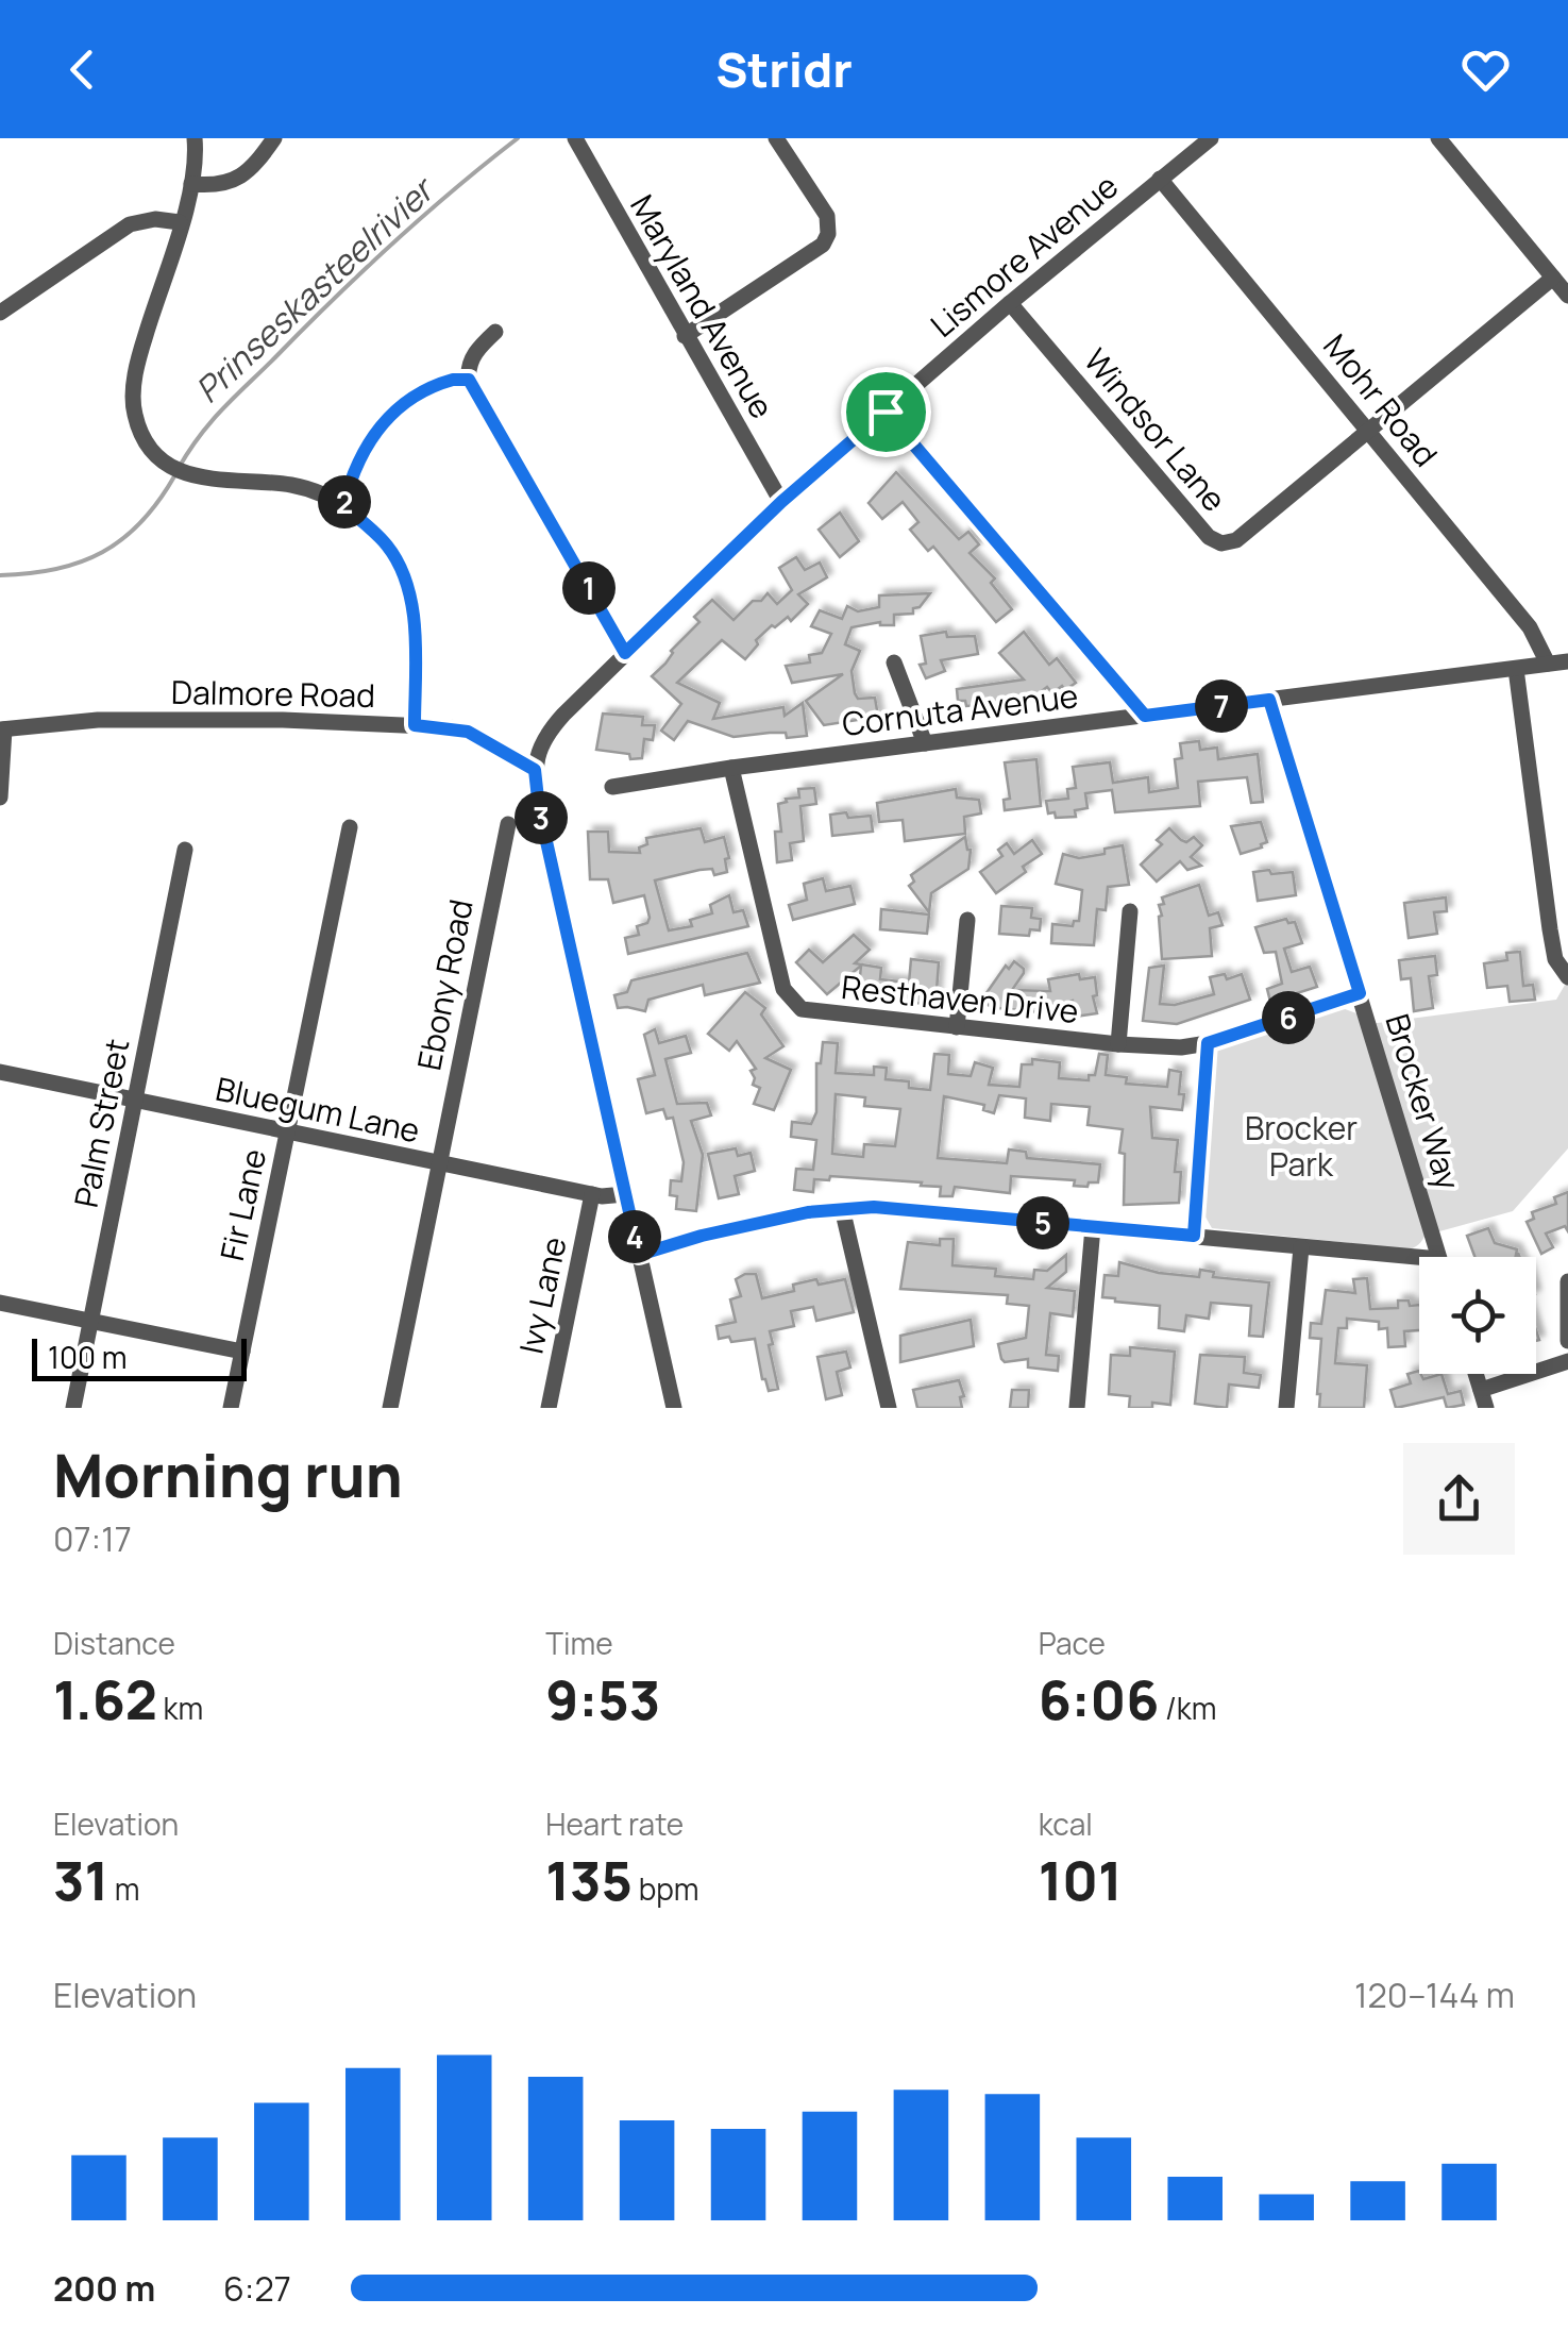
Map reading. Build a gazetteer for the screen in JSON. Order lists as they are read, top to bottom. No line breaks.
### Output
{"streets":{"street":["Lismore Avenue","Maryland Avenue","Mohr Road","Windsor Lane","Dalmore Road","Cornuta Avenue","Ebony Road","Resthaven Drive","Brocker Way","Bluegum Lane","Palm Street","Fir Lane","Ivy Lane"]},"crossings":[["Lismore Avenue","Maryland Avenue"],["Lismore Avenue","Mohr Road"],["Lismore Avenue","Windsor Lane"],["Lismore Avenue","Dalmore Road"],["Mohr Road","Windsor Lane"],["Mohr Road","Cornuta Avenue"],["Cornuta Avenue","Resthaven Drive"],["Cornuta Avenue","Brocker Way"],["Ebony Road","Bluegum Lane"],["Resthaven Drive","Brocker Way"],["Bluegum Lane","Palm Street"],["Bluegum Lane","Fir Lane"],["Bluegum Lane","Ivy Lane"]],"water":["Prinseskasteelrivier"],"parks":["Brocker Park"],"scale_bar":"100 m","page":{"header":"Stridr","pins":["2","1","7","3","6","5","4"],"scale":"100 m","heading":["Morning run","07:17"],"stats":[["Distance","1.62 km"],["Time","9:53"],["Pace","6:06 /km"],["Elevation","31 m"],["Heart rate","135 bpm"],["kcal","101"]],"chart":["Elevation","120–144 m"],"list":[{"name":"200 m","note":"6:27"}]}}
